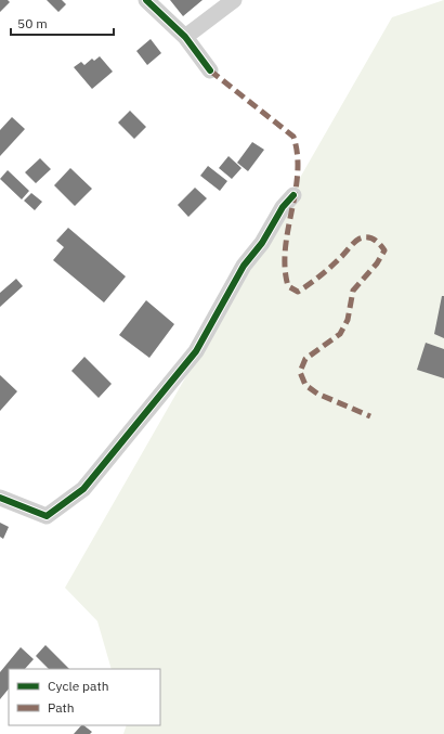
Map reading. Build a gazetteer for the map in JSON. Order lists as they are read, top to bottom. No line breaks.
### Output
{"legend":["Cycle path","Path"],"scale_bar":"50 m"}
